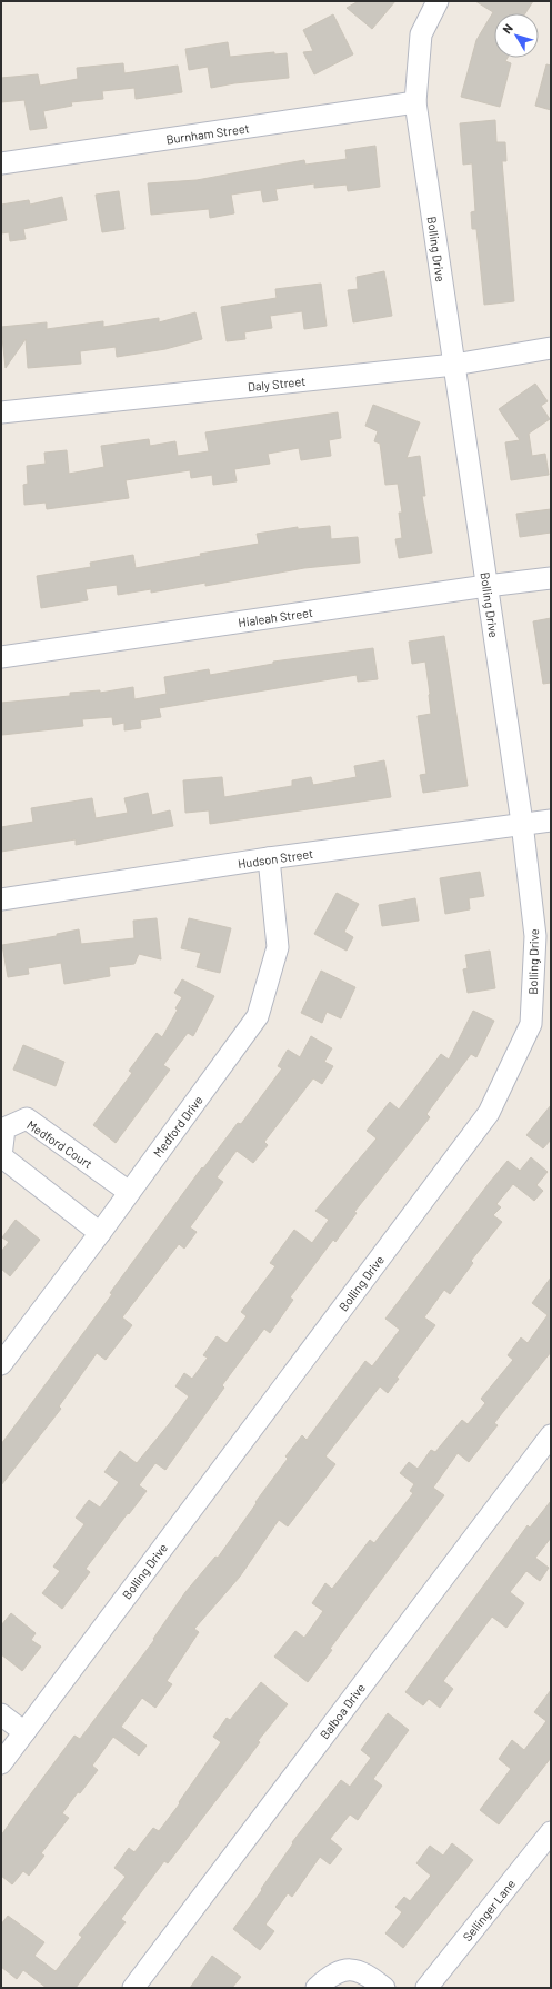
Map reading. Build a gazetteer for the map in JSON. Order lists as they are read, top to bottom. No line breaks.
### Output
{"streets":{"street":["Burnham Street","Bolling Drive","Daly Street","Hialeah Street","Hudson Street","Medford Drive","Medford Court","Balboa Drive","Sellinger Lane"]},"crossings":[["Burnham Street","Bolling Drive"],["Bolling Drive","Daly Street"],["Bolling Drive","Hialeah Street"],["Bolling Drive","Hudson Street"],["Hudson Street","Medford Drive"],["Medford Drive","Medford Court"]],"north":"top left"}
